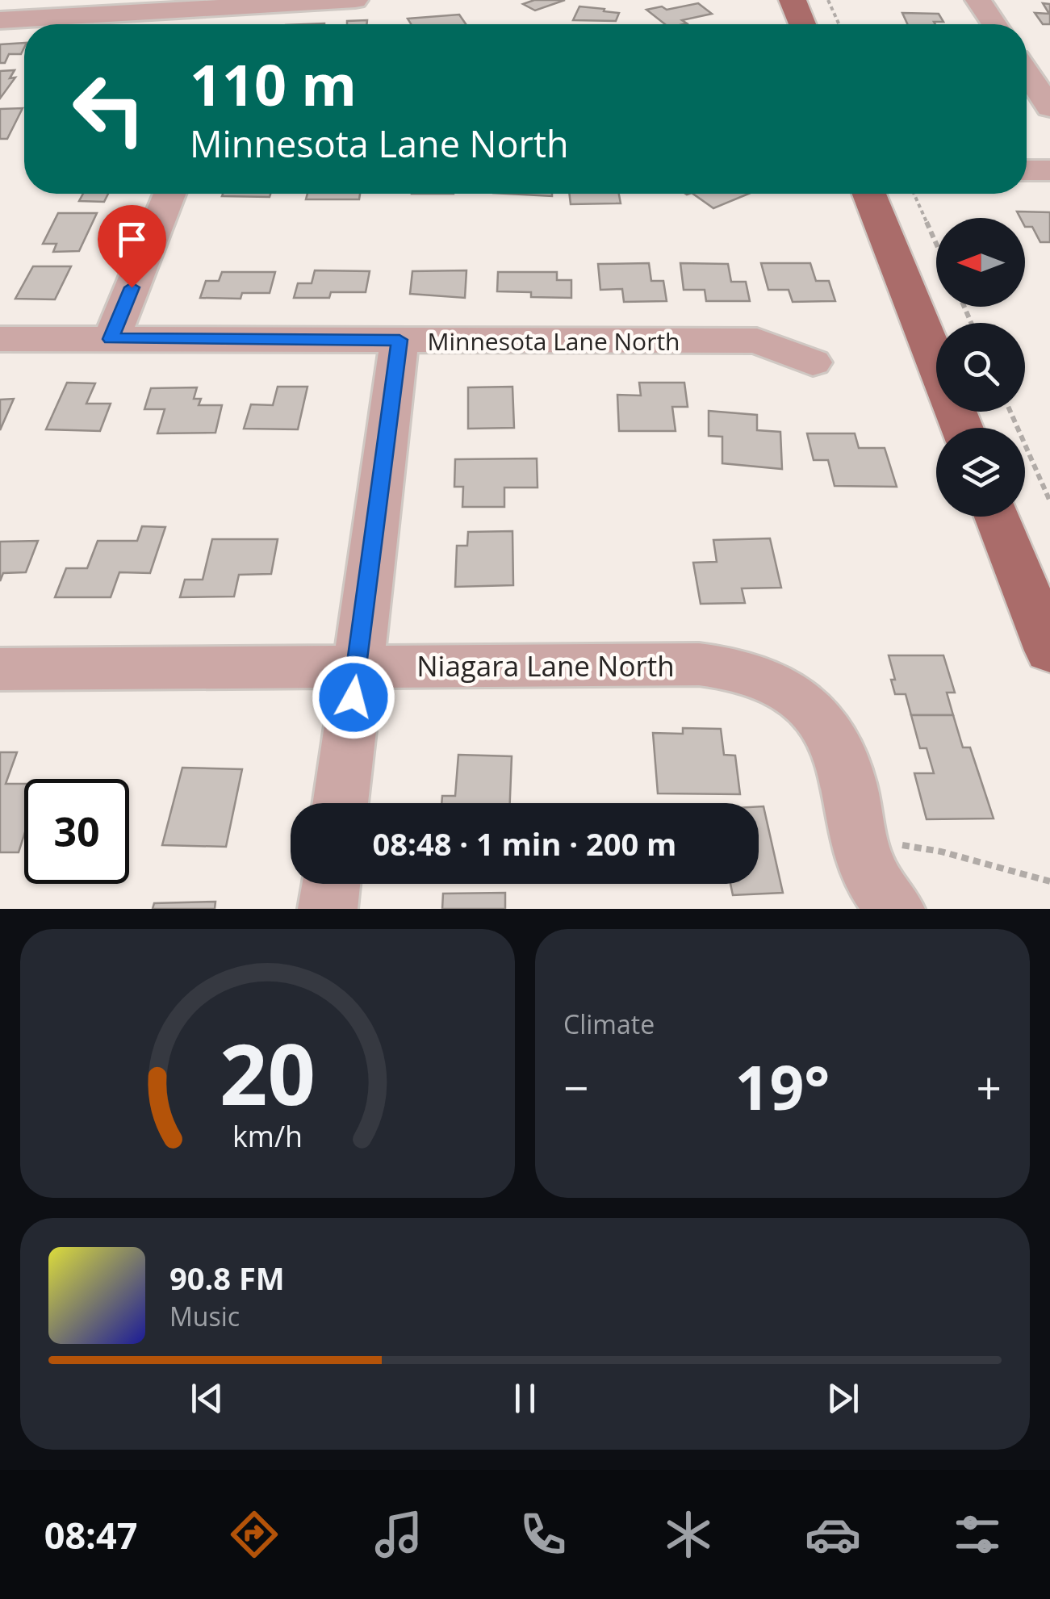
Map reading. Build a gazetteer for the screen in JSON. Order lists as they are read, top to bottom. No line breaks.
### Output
{"streets":{"street":["Minnesota Lane North","Niagara Lane North"]},"north":"left","page":{"turn":["110 m","Minnesota Lane North"],"limit":"30","trip":"08:48 · 1 min · 200 m","tile":"Climate","heat":["−","19°","+"],"song":["90.8 FM","Music"],"tabs":"08:47","gauge":["20","km/h"]}}
